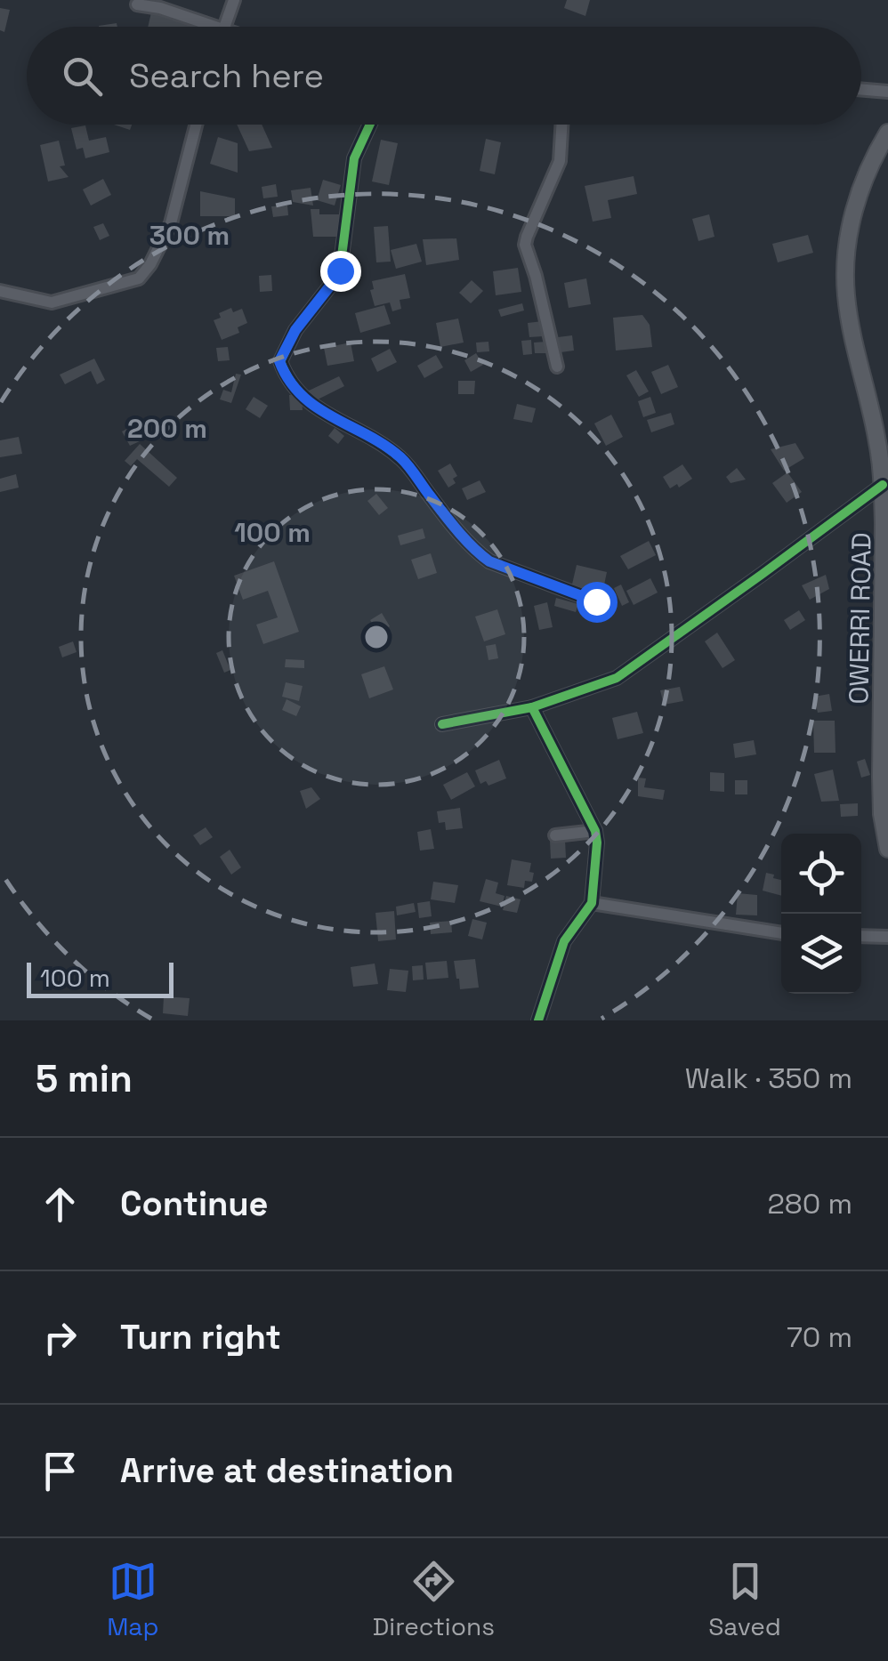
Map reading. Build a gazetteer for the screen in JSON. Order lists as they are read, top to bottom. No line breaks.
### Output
{"streets":{"main road":["OWERRI ROAD"]},"scale_bar":"100 m","page":{"search":"Search here","scale":"100 m","heading":["5 min","Walk · 350 m"],"list":[["Continue","280 m"],["Turn right","70 m"],"Arrive at destination"],"nav":["Map","Directions","Saved"]},"rings":["300 m","200 m","100 m"]}
